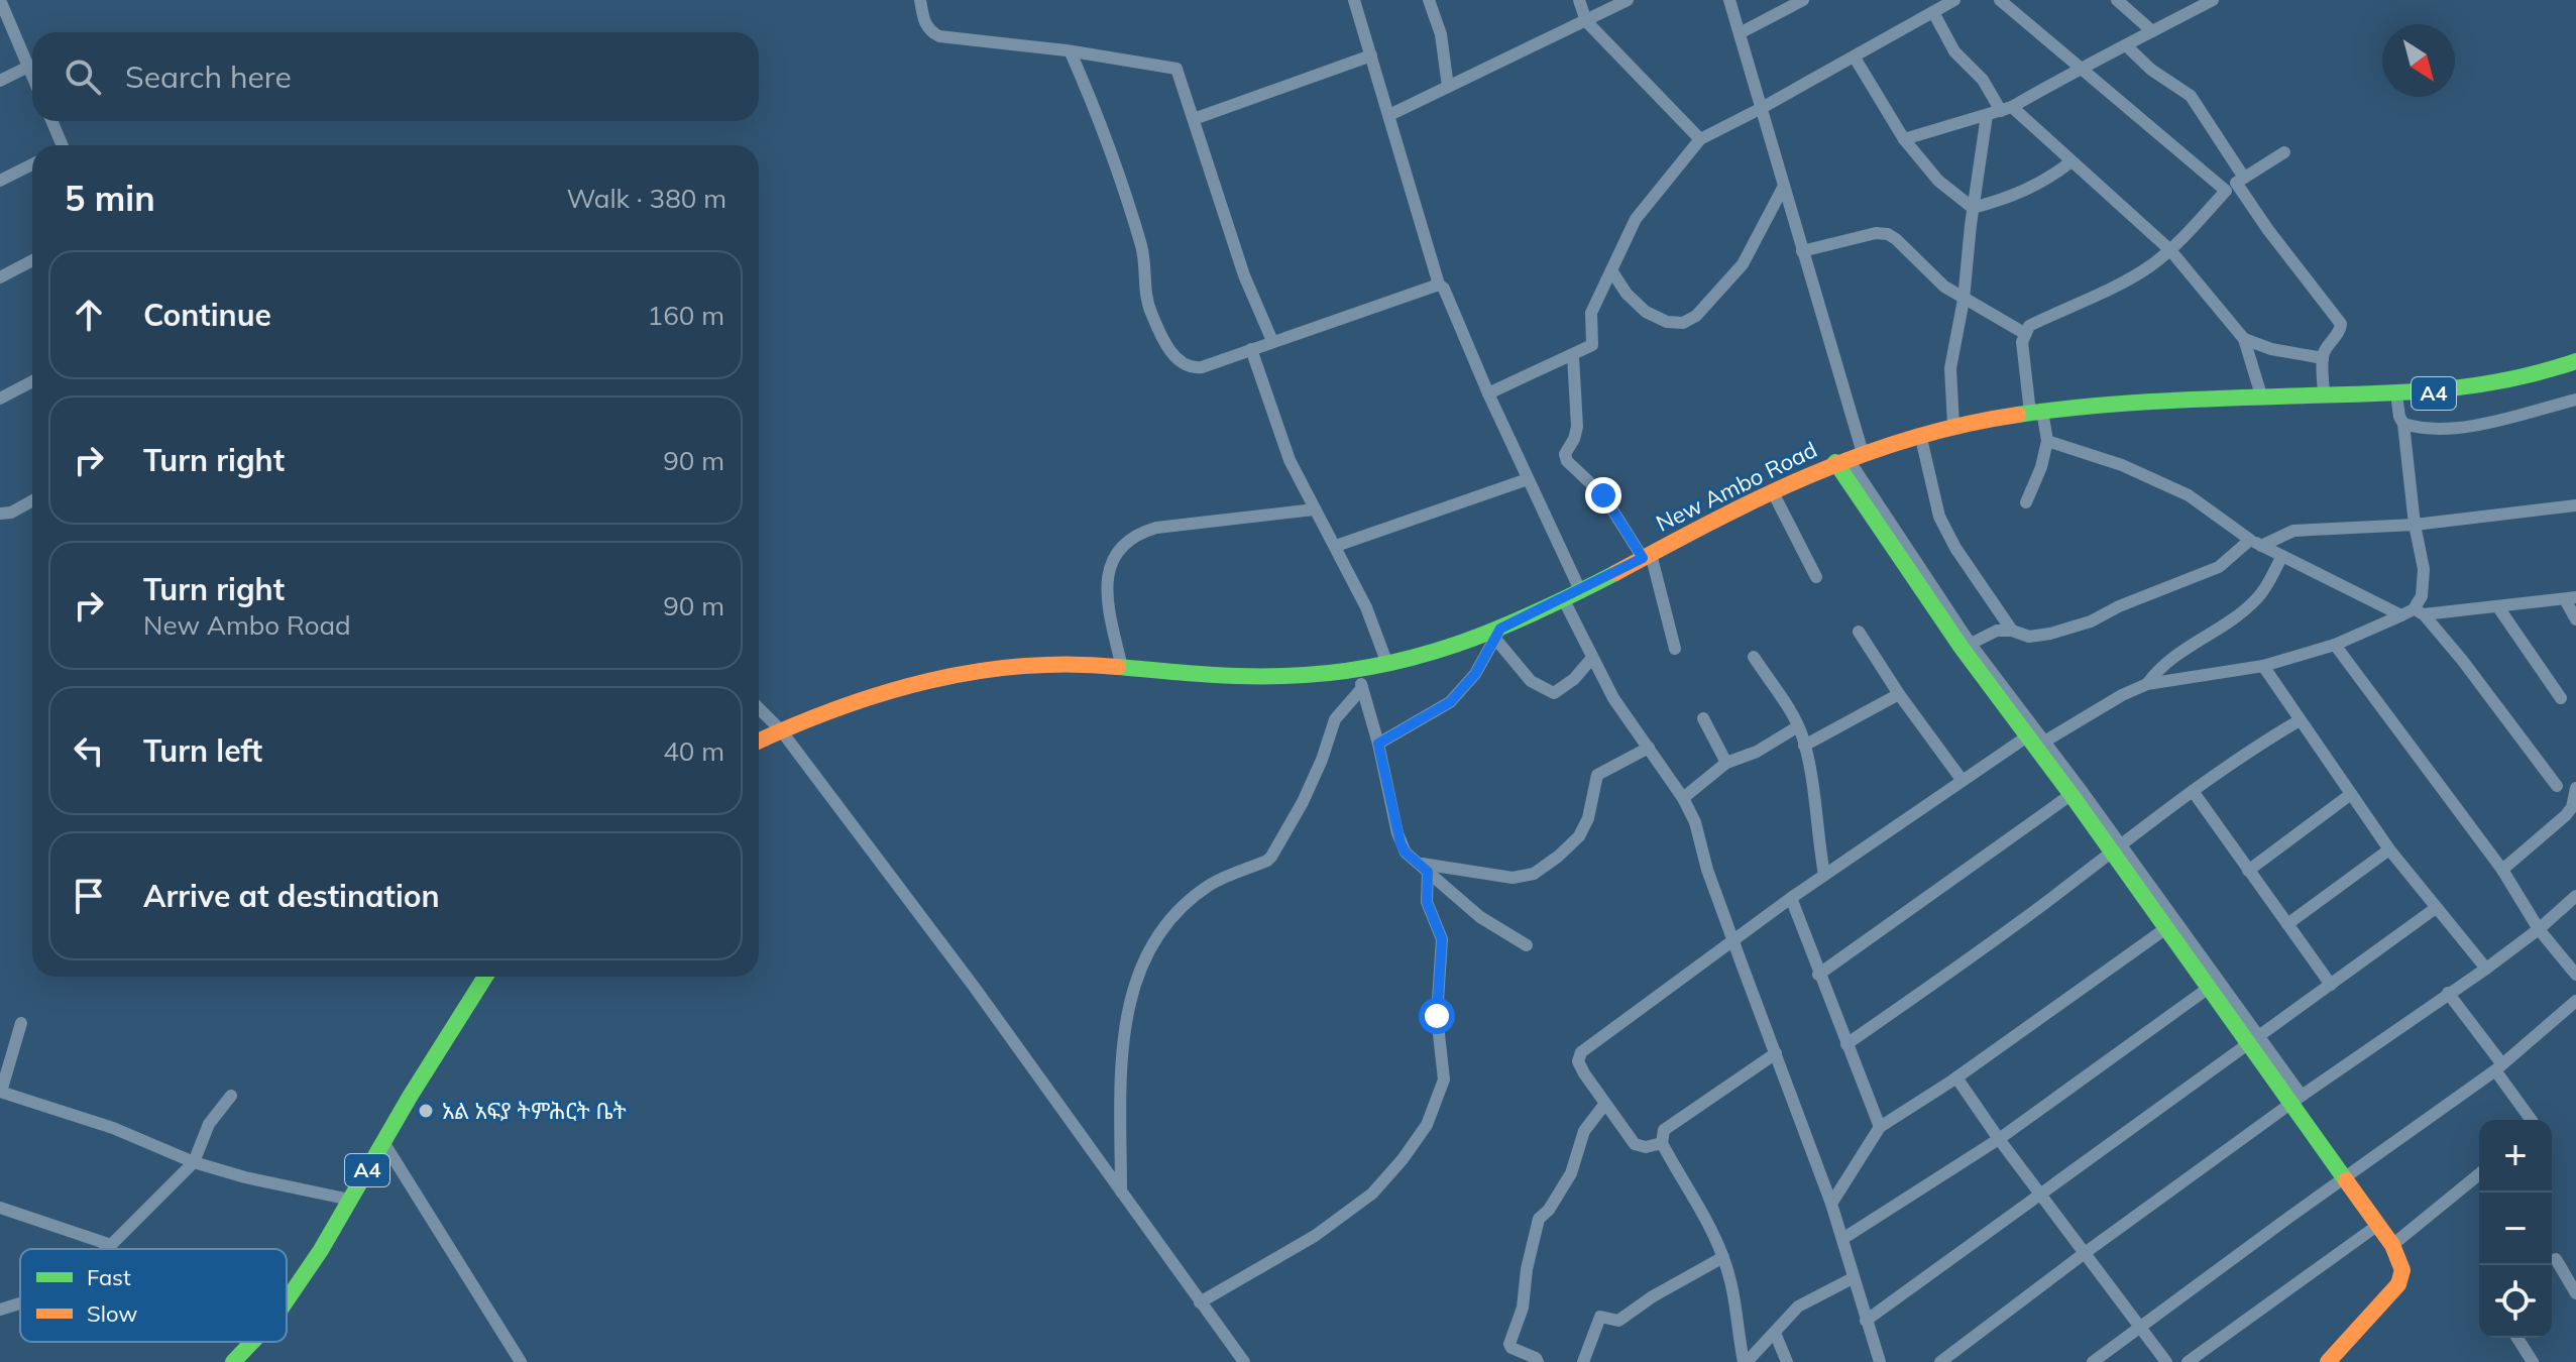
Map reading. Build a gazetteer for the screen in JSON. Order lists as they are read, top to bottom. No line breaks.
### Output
{"streets":{"main road":["A4","New Ambo Road"]},"places":["አል አፍያ ትምሕርት ቤት"],"legend":["Fast","Slow"],"north":"bottom right","page":{"search":"Search here","heading":["5 min","Walk · 380 m"],"list":[["Continue","160 m"],["Turn right","90 m"],["Turn right","New Ambo Road","90 m"],["Turn left","40 m"],"Arrive at destination"],"map_buttons":["+","−"]}}
